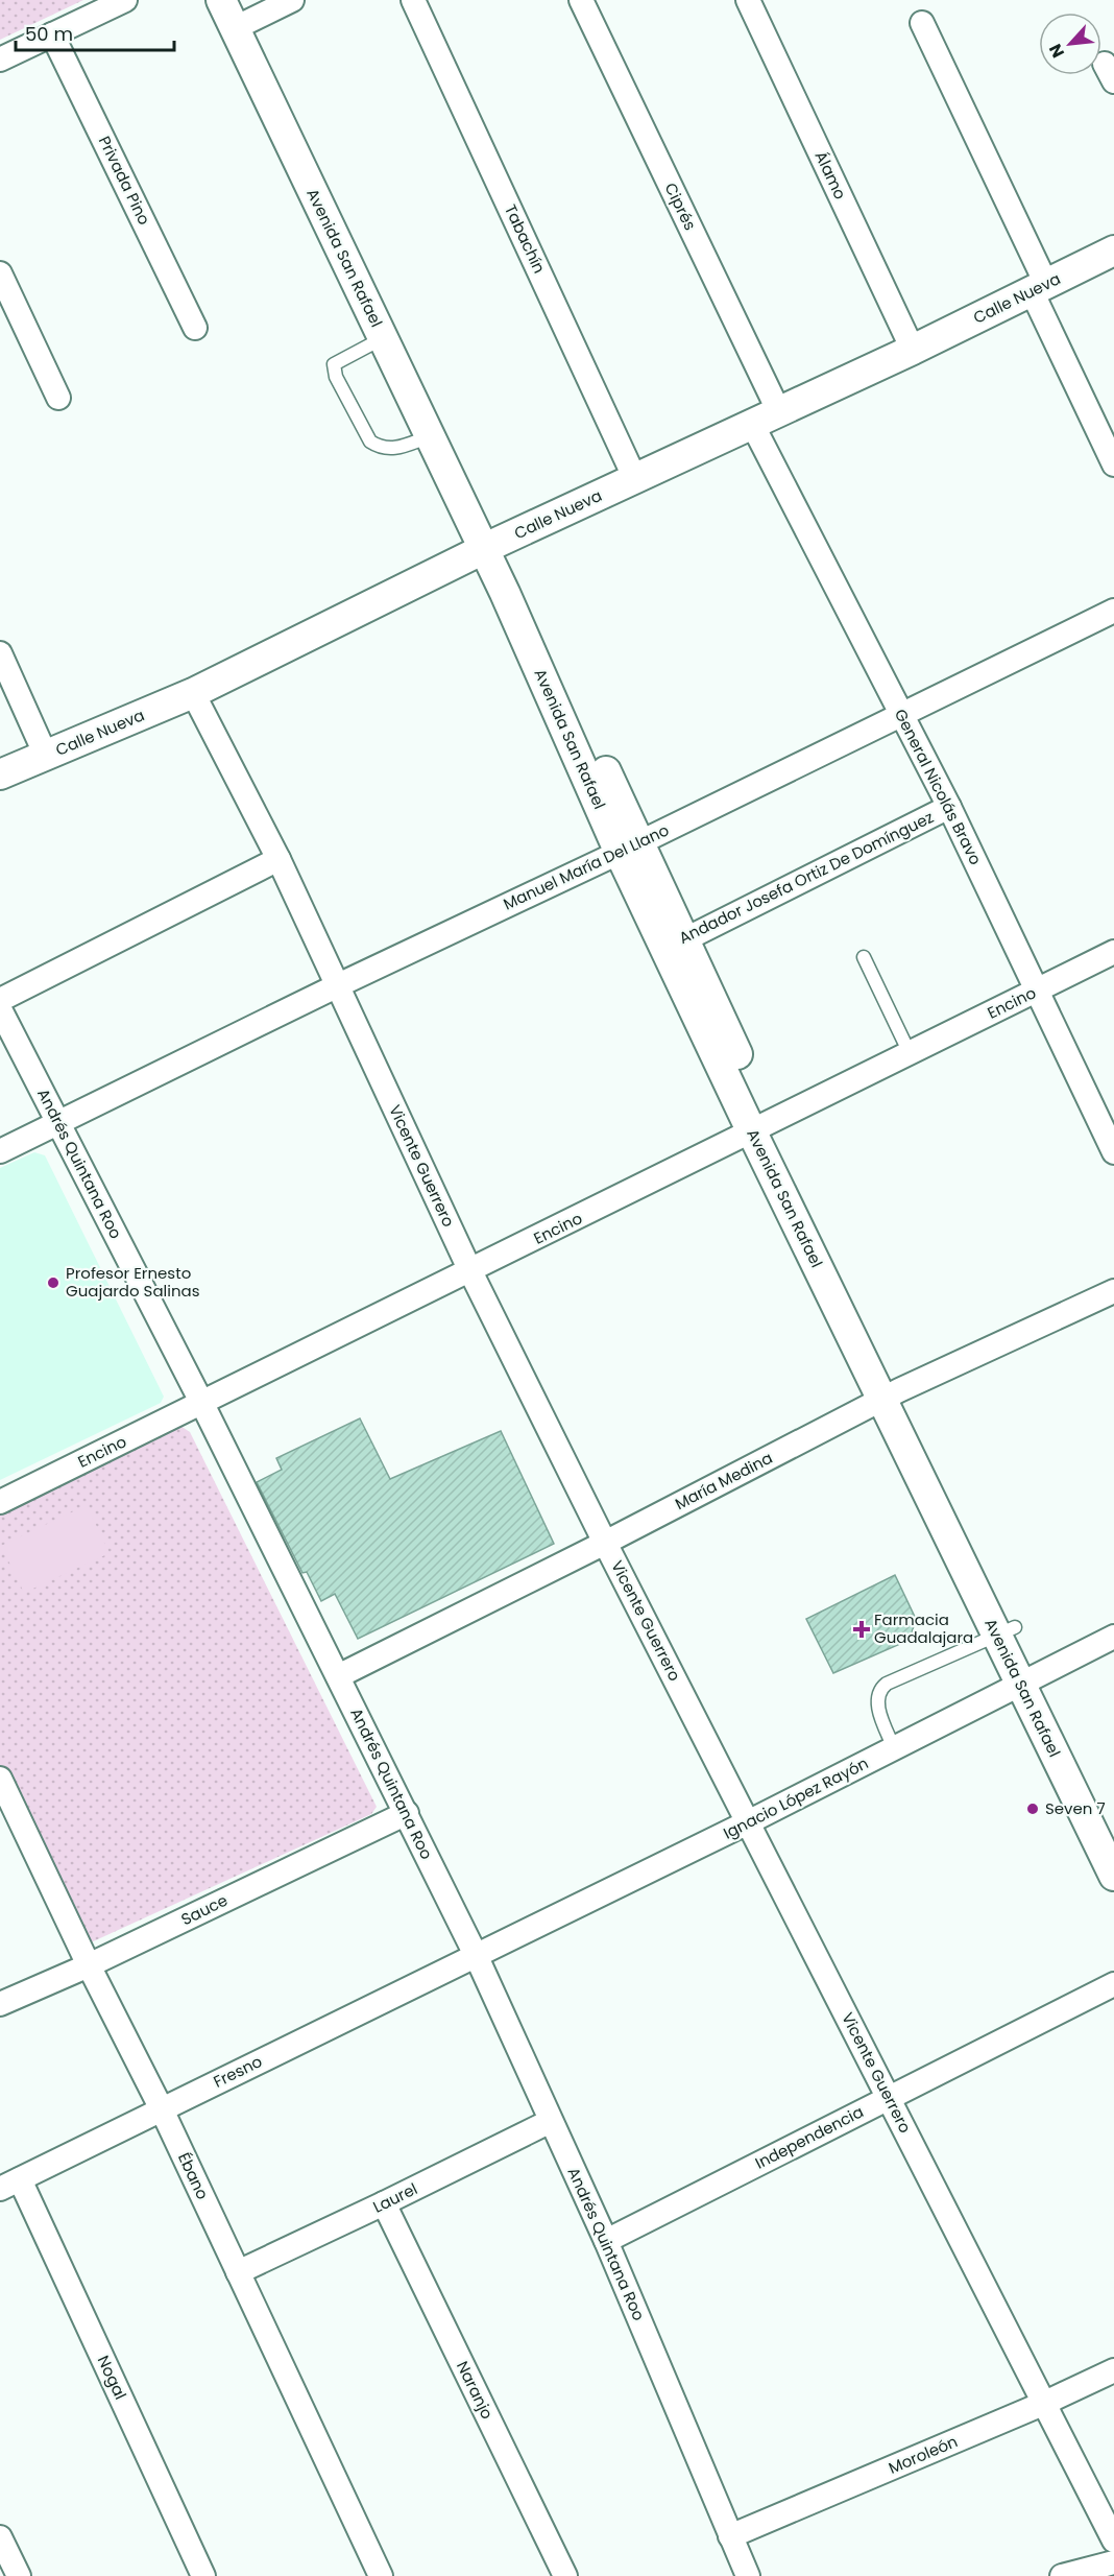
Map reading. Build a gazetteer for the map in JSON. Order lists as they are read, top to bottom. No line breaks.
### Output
{"streets":{"street":["Álamo","Privada Pino","Ciprés","Tabachín","Avenida San Rafael","Calle Nueva","General Nicolás Bravo","Manuel María Del Llano","Andador Josefa Ortiz De Domínguez","Encino","Andrés Quintana Roo","Vicente Guerrero","María Medina","Ignacio López Rayón","Sauce","Fresno","Independencia","Ébano","Laurel","Nogal","Naranjo","Moroleón"]},"crossings":[["Álamo","Calle Nueva"],["Ciprés","Calle Nueva"],["Tabachín","Calle Nueva"],["Avenida San Rafael","Calle Nueva"],["Avenida San Rafael","Manuel María Del Llano"],["Avenida San Rafael","Andador Josefa Ortiz De Domínguez"],["Avenida San Rafael","Encino"],["Avenida San Rafael","María Medina"],["Avenida San Rafael","Ignacio López Rayón"],["Calle Nueva","General Nicolás Bravo"],["Calle Nueva","Vicente Guerrero"],["General Nicolás Bravo","Manuel María Del Llano"],["General Nicolás Bravo","Andador Josefa Ortiz De Domínguez"],["General Nicolás Bravo","Encino"],["Manuel María Del Llano","Andrés Quintana Roo"],["Manuel María Del Llano","Vicente Guerrero"],["Encino","Andrés Quintana Roo"],["Encino","Vicente Guerrero"],["Andrés Quintana Roo","María Medina"],["Andrés Quintana Roo","Ignacio López Rayón"],["Andrés Quintana Roo","Sauce"],["Andrés Quintana Roo","Fresno"],["Andrés Quintana Roo","Independencia"],["Andrés Quintana Roo","Laurel"],["Andrés Quintana Roo","Moroleón"],["Vicente Guerrero","María Medina"],["Vicente Guerrero","Ignacio López Rayón"],["Vicente Guerrero","Independencia"],["Vicente Guerrero","Moroleón"],["Ignacio López Rayón","Fresno"],["Sauce","Ébano"],["Fresno","Ébano"],["Fresno","Nogal"],["Ébano","Laurel"],["Laurel","Naranjo"]],"places":{"other":["Profesor Ernesto Guajardo Salinas","Seven 7"],"health":["Farmacia Guadalajara"]},"scale_bar":"50 m","north":"bottom left"}
